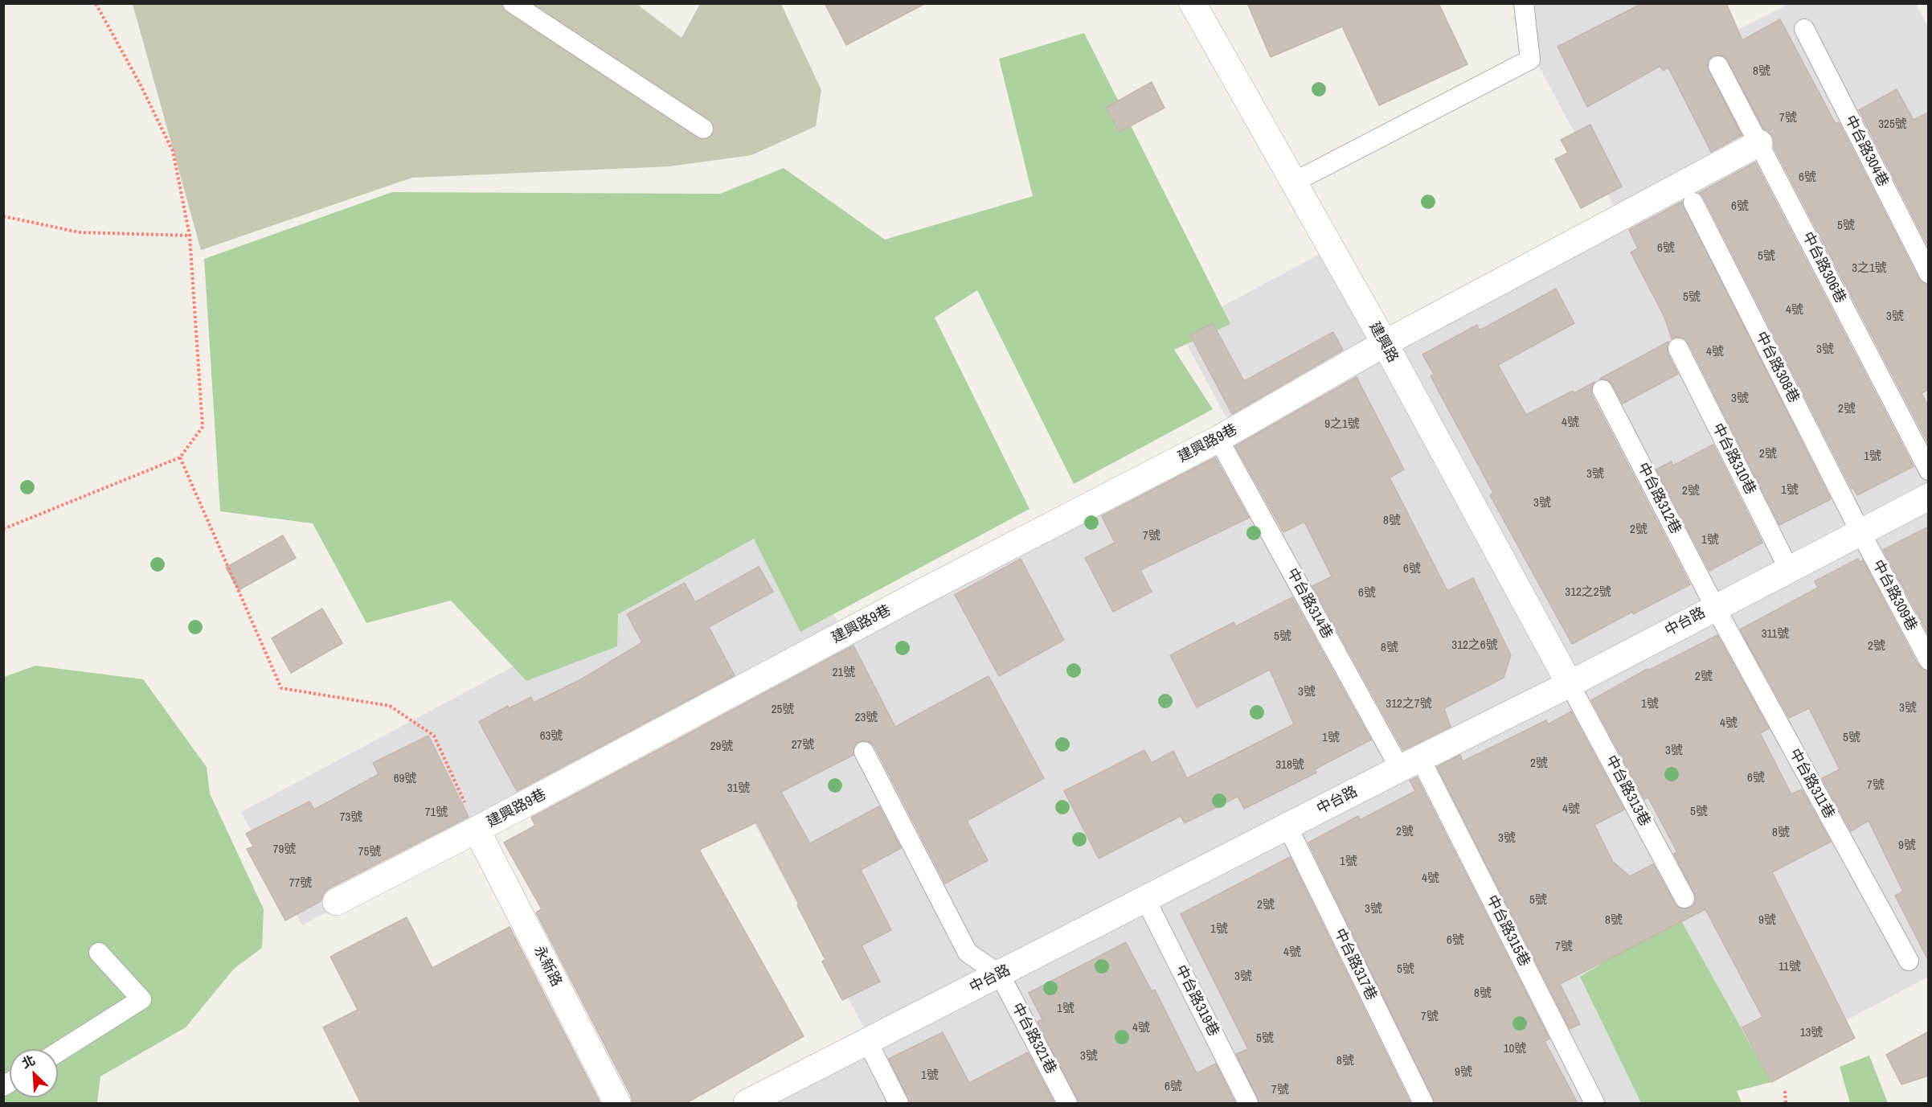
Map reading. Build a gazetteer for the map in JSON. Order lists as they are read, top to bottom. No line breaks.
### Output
{"streets":{"street":["建興路","建興路9巷","中台路","永新路"],"lane":["中台路304巷","中台路306巷","中台路308巷","中台路310巷","中台路312巷","中台路309巷","中台路314巷","中台路311巷","中台路313巷","中台路315巷","中台路317巷","中台路319巷","中台路321巷"]},"crossings":[["中台路306巷","建興路9巷"],["建興路","建興路9巷"],["建興路","中台路"],["建興路","中台路313巷"],["中台路308巷","中台路309巷"],["中台路308巷","中台路"],["建興路9巷","中台路314巷"],["建興路9巷","永新路"],["中台路310巷","中台路"],["中台路312巷","中台路"],["中台路312巷","中台路311巷"],["中台路309巷","中台路"],["中台路314巷","中台路"],["中台路314巷","中台路315巷"],["中台路","中台路311巷"],["中台路","中台路313巷"],["中台路","中台路315巷"],["中台路","中台路317巷"],["中台路","中台路319巷"],["中台路","中台路321巷"]],"house_numbers":["8號","7號","325號","6號","6號","5號","6號","5號","3之1號","5號","4號","3號","3號","4號","3號","2號","4號","9之1號","2號","1號","3號","1號","2號","3號","8號","2號","7號","1號","6號","312之2號","6號","311號","5號","312之6號","2號","8號","21號","2號","3號","312之7號","1號","3號","25號","23號","4號","63號","1號","5號","27號","29號","3號","2號","318號","6號","69號","7號","31號","4號","5號","71號","73號","2號","8號","3號","9號","79號","75號","1號","4號","77號","5號","2號","3號","8號","9號","1號","6號","7號","4號","11號","5號","3號","8號","1號","7號","4號","13號","5號","10號","3號","8號","9號","1號","6號","7號"],"north":"top left"}
